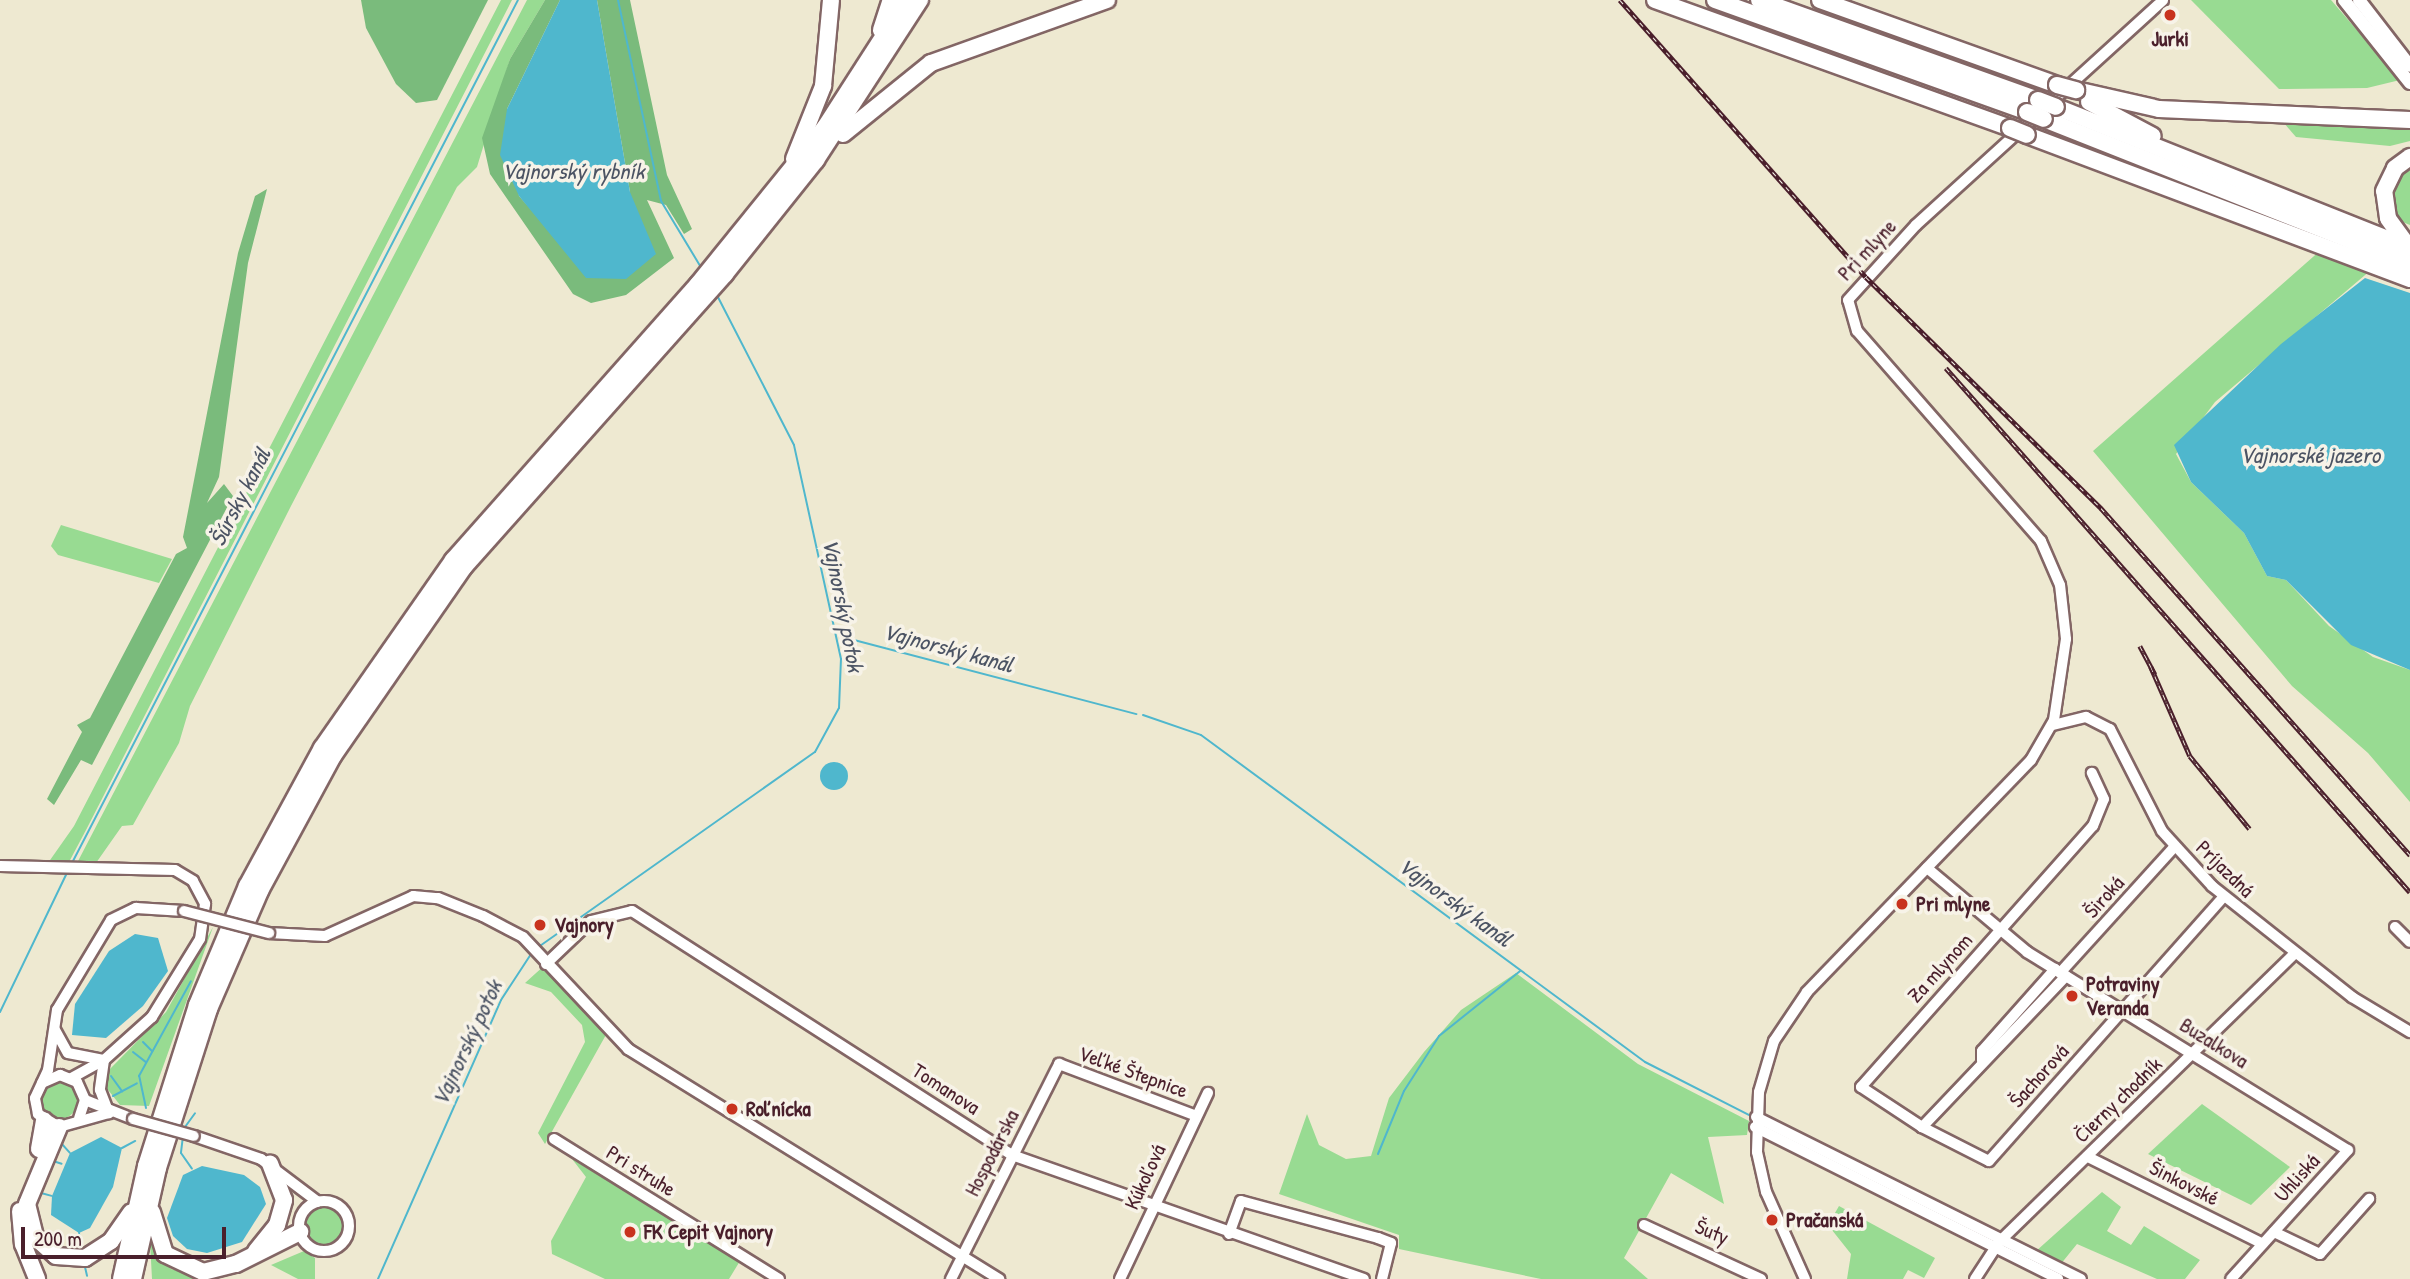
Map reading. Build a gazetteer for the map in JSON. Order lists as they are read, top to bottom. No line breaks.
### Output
{"streets":{"street":["Pri mlyne","Príjazdná","Široká","Za mlynom","Buzalkova","Veľké Štepnice","Šachorová","Tomanova","Čierny chodník","Hospodárska","Pri struhe","Kúkoľová","Uhliská","Šinkovské","Šuty"]},"crossings":[["Pri mlyne","Príjazdná"],["Pri mlyne","Buzalkova"],["Príjazdná","Široká"],["Príjazdná","Šachorová"],["Príjazdná","Čierny chodník"],["Široká","Za mlynom"],["Široká","Buzalkova"],["Široká","Šachorová"],["Za mlynom","Buzalkova"],["Za mlynom","Šachorová"],["Buzalkova","Šachorová"],["Buzalkova","Čierny chodník"],["Buzalkova","Uhliská"],["Veľké Štepnice","Hospodárska"],["Veľké Štepnice","Kúkoľová"],["Tomanova","Hospodárska"],["Tomanova","Kúkoľová"],["Čierny chodník","Šinkovské"],["Uhliská","Šinkovské"]],"water":["Vajnorský rybník","Vajnorské jazero","Šúrsky kanál","Vajnorský potok","Vajnorský kanál"],"places":["Jurki","Pri mlyne","Vajnory","Potraviny Veranda","Roľnícka","Pračanská","FK Cepit Vajnory"],"scale_bar":"200 m"}
